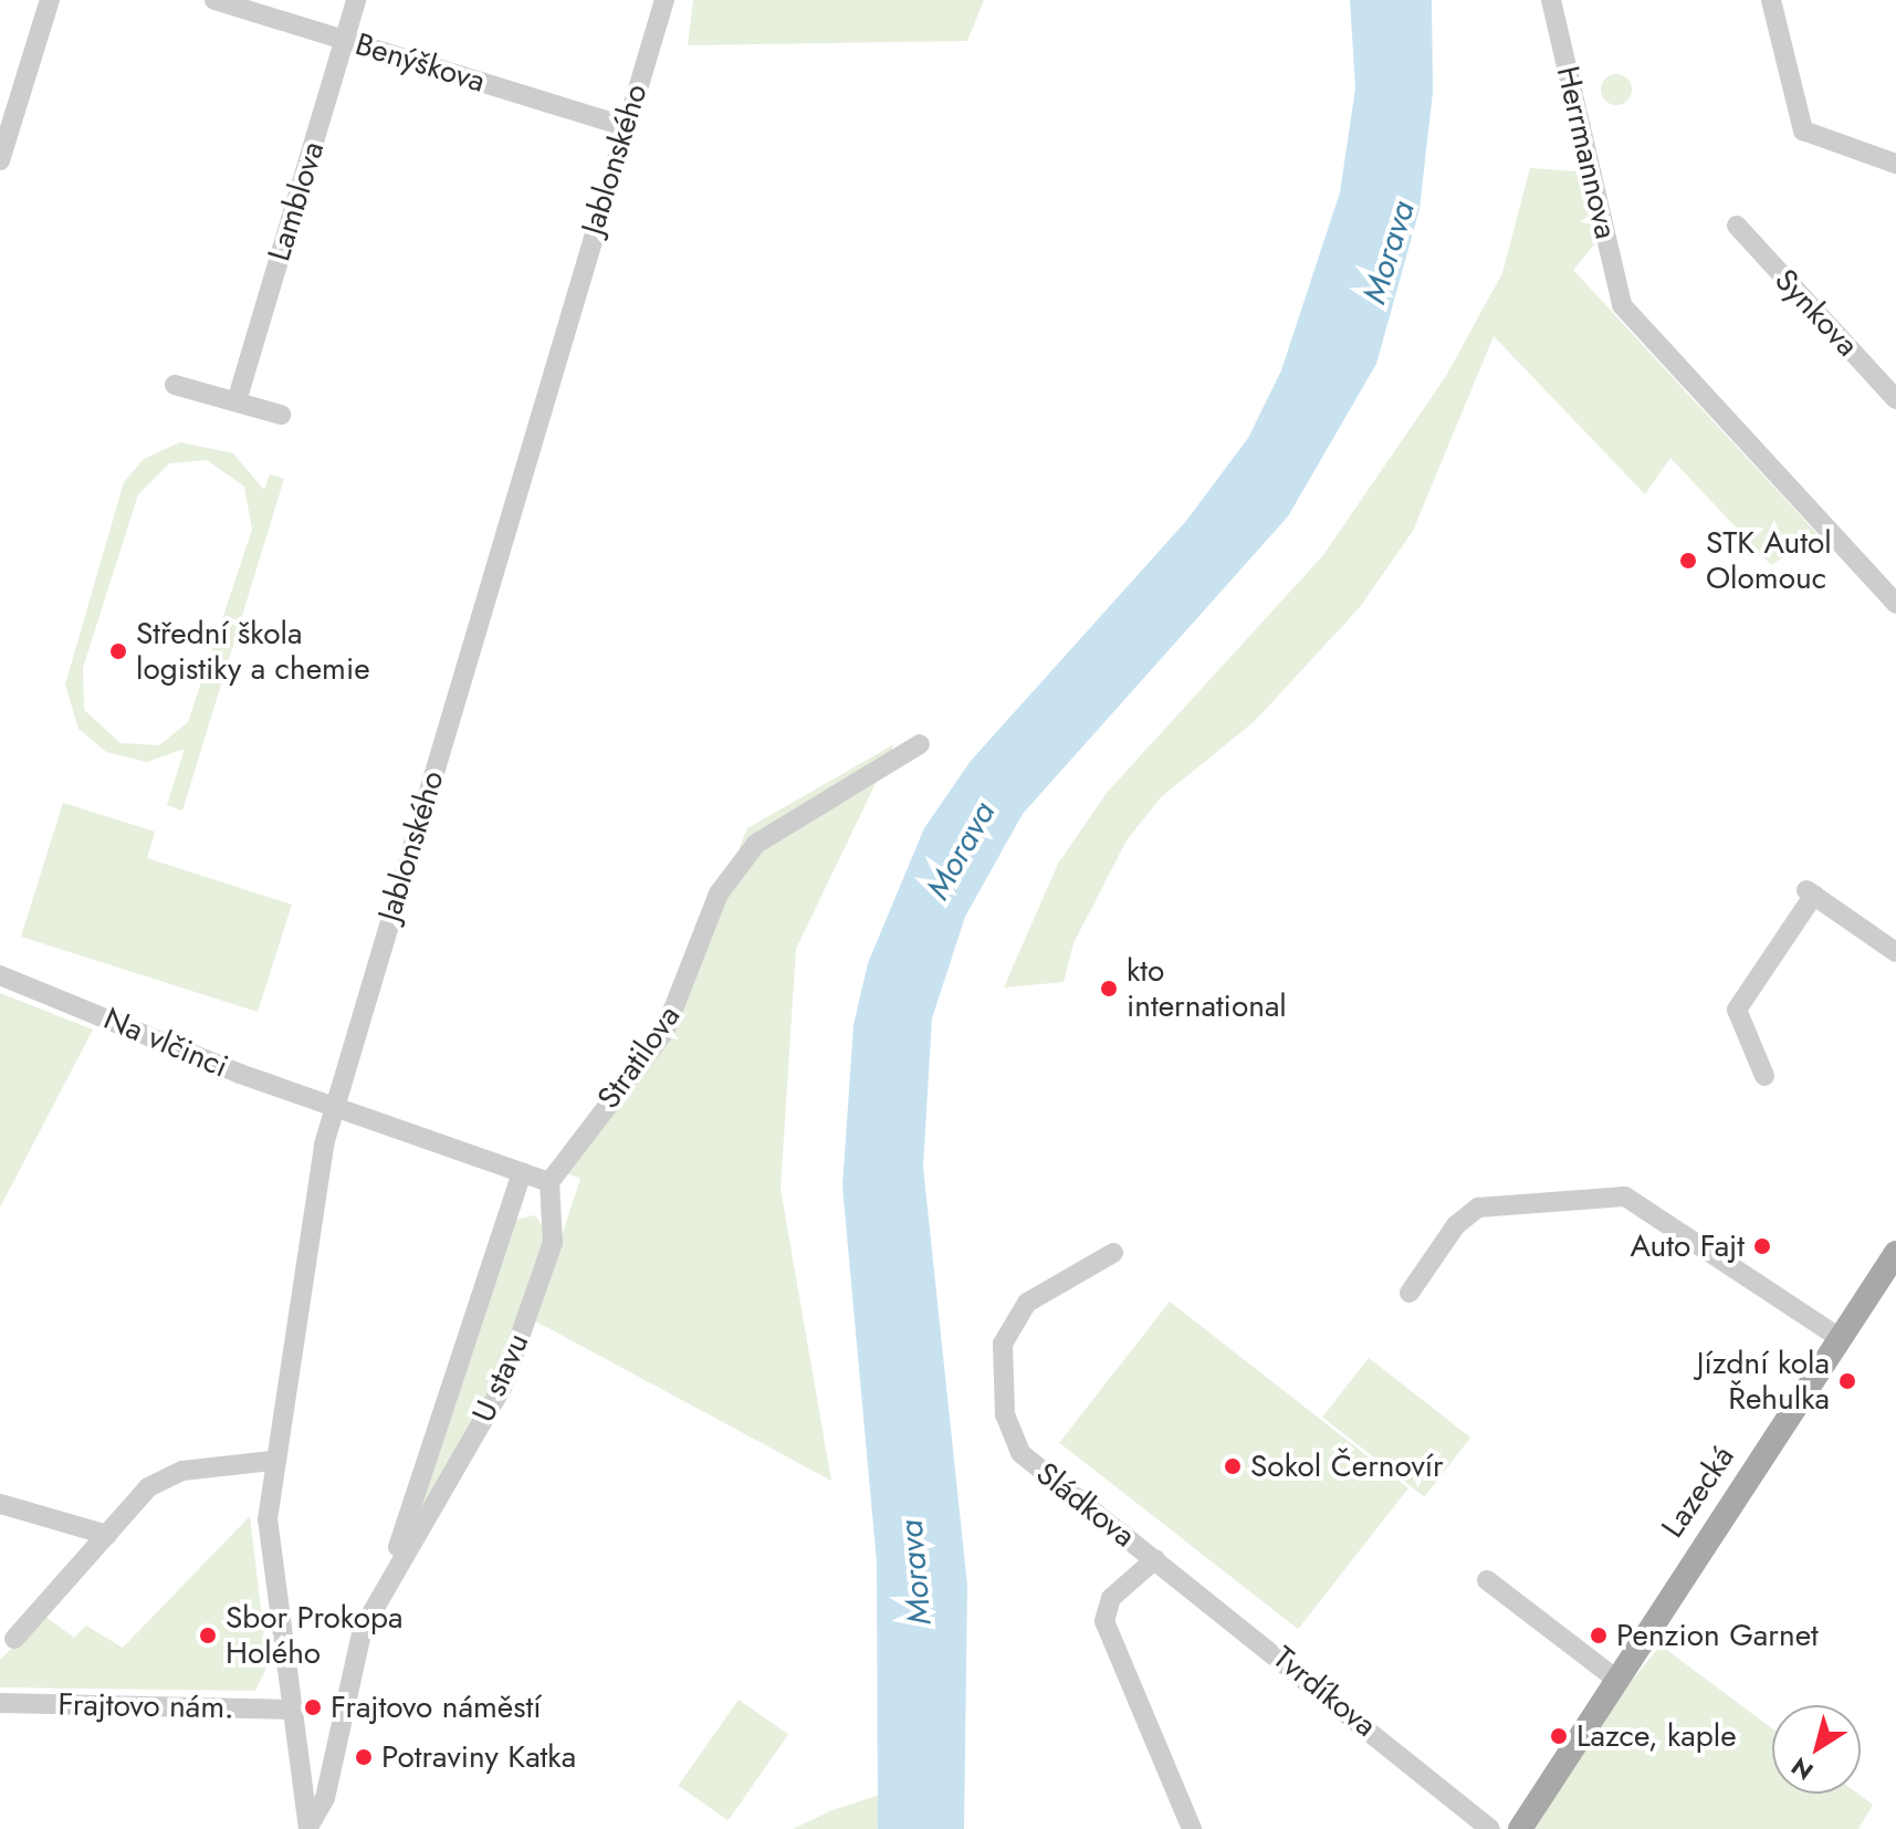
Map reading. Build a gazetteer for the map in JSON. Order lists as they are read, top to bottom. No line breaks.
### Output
{"streets":{"main road":["Lazecká"],"street":["Benýškova","Herrmannova","Jablonského","Lamblova","Synkova","Na vlčinci","Stratilova","U stavu","Sládkova","Tvrdíkova","Frajtovo nám."]},"crossings":[["Benýškova","Jablonského"],["Benýškova","Lamblova"],["Jablonského","Na vlčinci"],["Jablonského","U stavu"],["Jablonského","Frajtovo nám."],["Stratilova","U stavu"],["Sládkova","Tvrdíkova"]],"water":["Morava"],"places":["STK Autol Olomouc","Střední škola logistiky a chemie","kto international","Auto Fajt","Jízdní kola Řehulka","Sokol Černovír","Sbor Prokopa Holého","Penzion Garnet","Frajtovo náměstí","Lazce, kaple","Potraviny Katka"],"north":"bottom left"}
